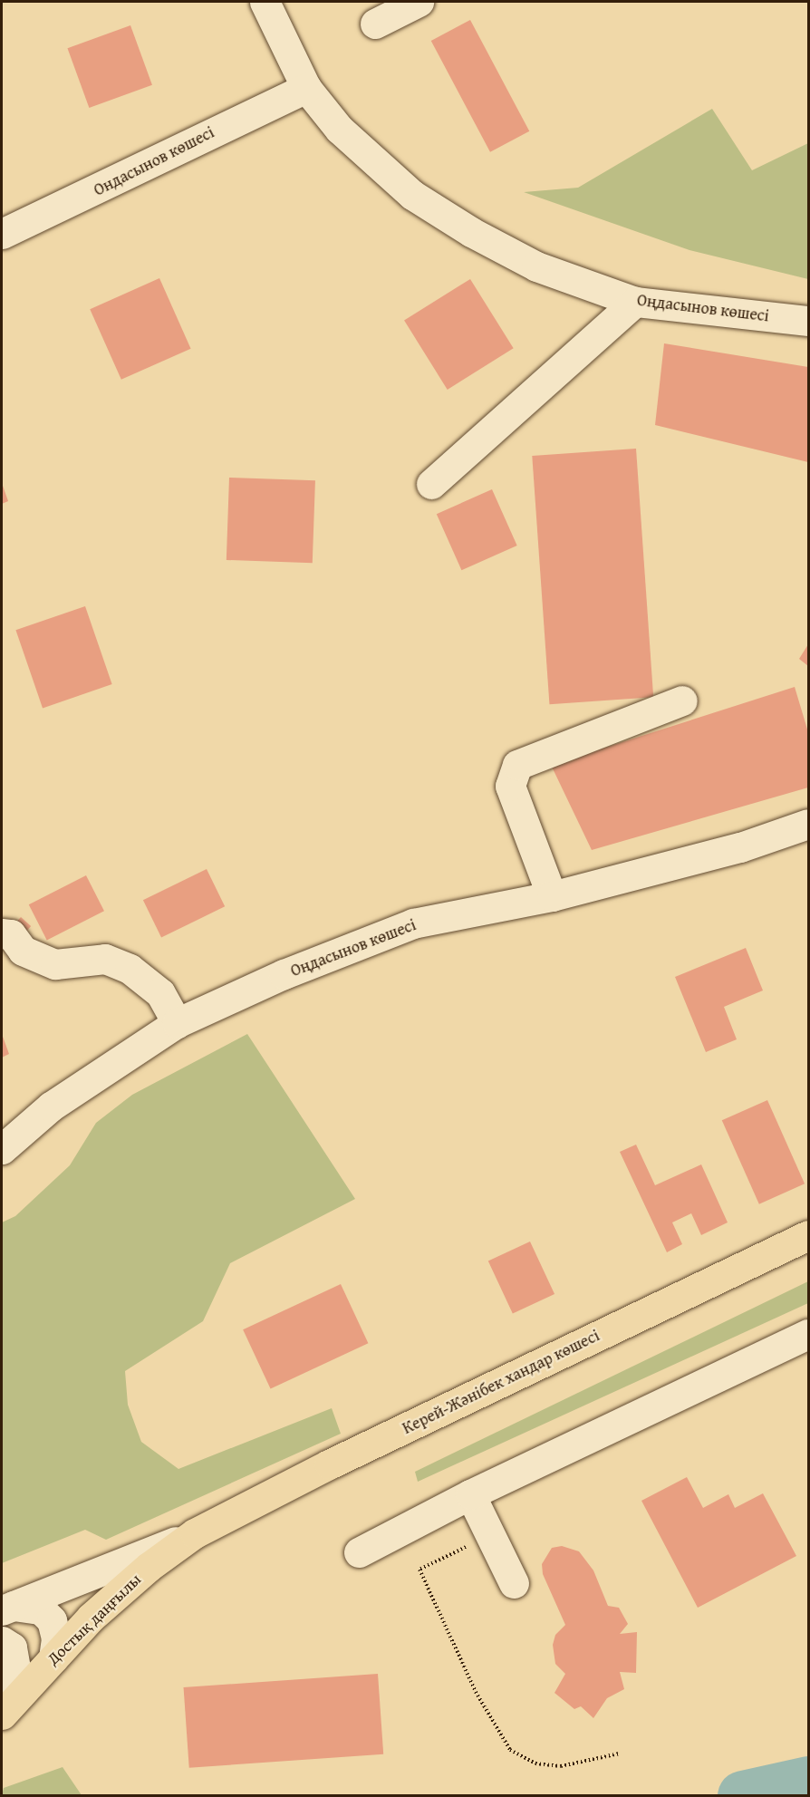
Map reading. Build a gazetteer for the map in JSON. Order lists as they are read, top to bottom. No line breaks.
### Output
{"streets":{"main road":["Керей-Жәнібек хандар көшесі","Достық даңғылы"],"street":["Ондасынов көшесі","Оңдасынов көшесі"]},"crossings":[["Ондасынов көшесі","Оңдасынов көшесі"],["Керей-Жәнібек хандар көшесі","Достық даңғылы"]]}
